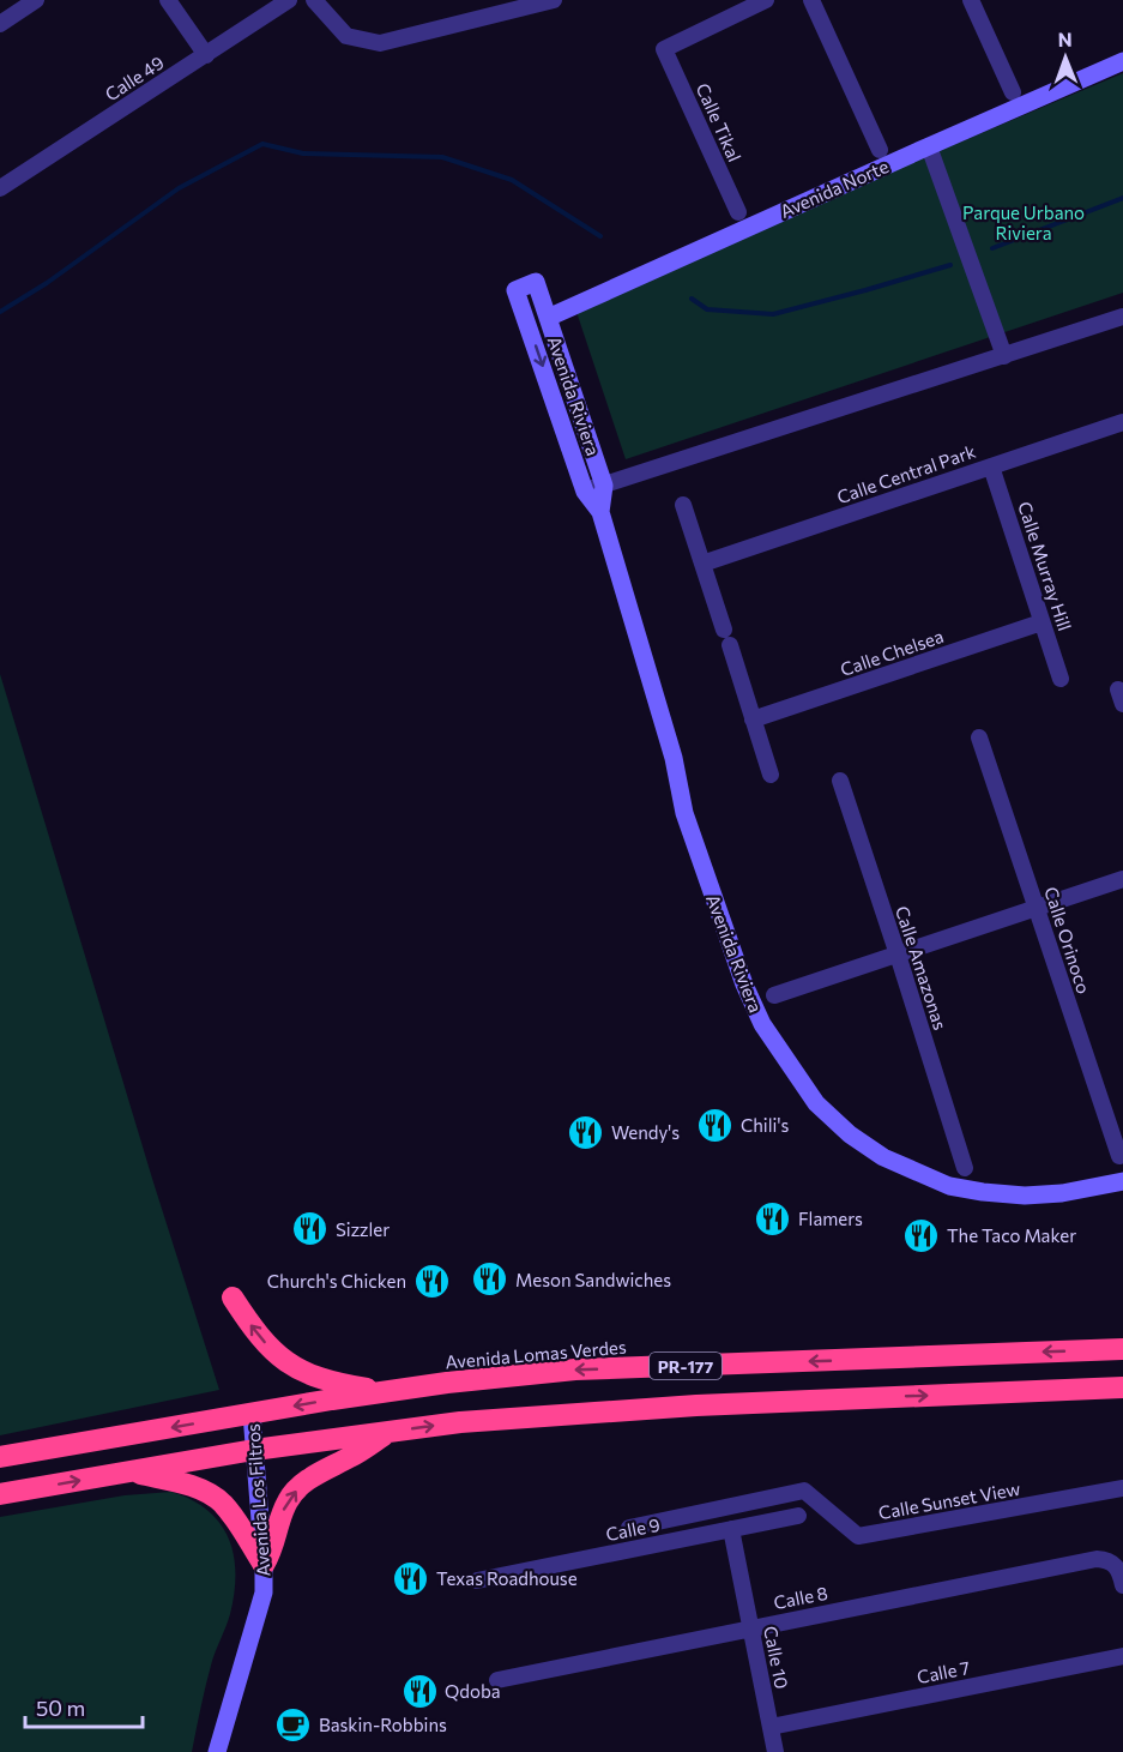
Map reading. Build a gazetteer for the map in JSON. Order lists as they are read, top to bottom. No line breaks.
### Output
{"streets":{"highway":["Avenida Lomas Verdes","PR-177"],"street":["Calle 49","Calle Tikal","Avenida Norte","Avenida Riviera","Calle Central Park","Calle Murray Hill","Calle Chelsea","Calle Orinoco","Calle Amazonas","Avenida Los Filtros","Calle Sunset View","Calle 9","Calle 8","Calle 10","Calle 7"]},"crossings":[["Avenida Norte","Avenida Riviera"],["Calle Central Park","Calle Murray Hill"],["Calle Murray Hill","Calle Chelsea"],["Avenida Lomas Verdes","Avenida Los Filtros"],["PR-177","Avenida Los Filtros"],["Calle 9","Calle 10"],["Calle 8","Calle 10"],["Calle 10","Calle 7"]],"parks":["Parque Urbano Riviera"],"places":{"restaurant":["Chili's","Wendy's","Flamers","Sizzler","The Taco Maker","Meson Sandwiches","Church's Chicken","Texas Roadhouse","Qdoba"],"cafe":["Baskin-Robbins"]},"scale_bar":"50 m","north":"top"}
